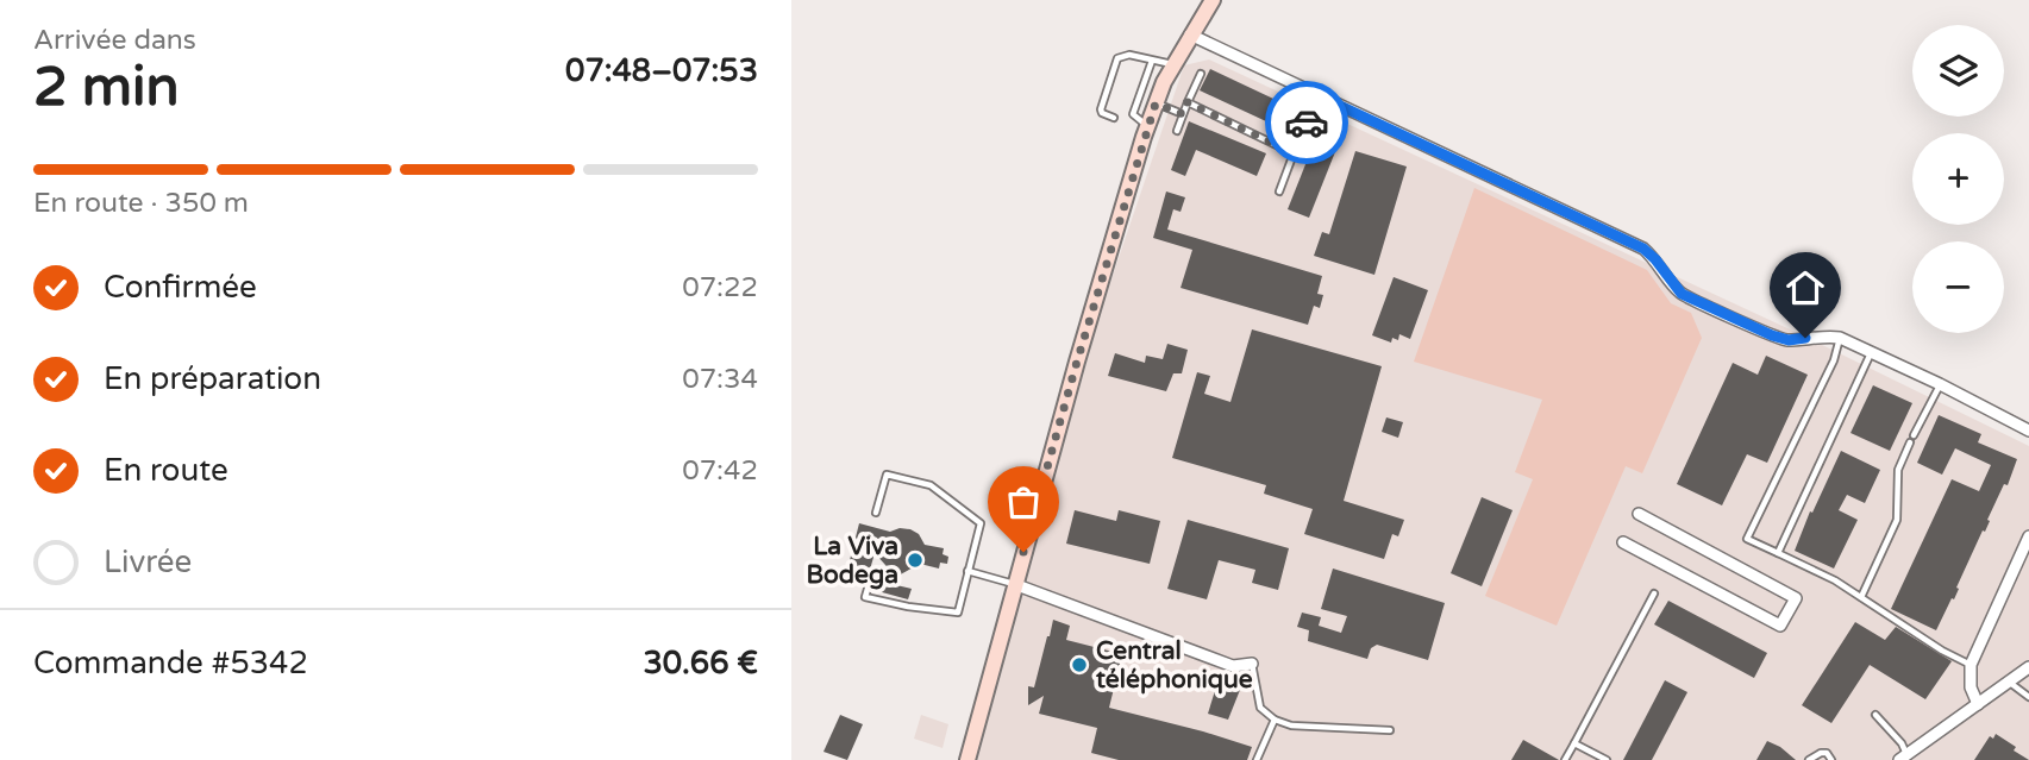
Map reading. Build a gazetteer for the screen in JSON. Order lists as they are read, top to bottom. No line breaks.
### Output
{"places":["La Viva Bodega","Central téléphonique"],"page":{"heading":["2 min","Arrivée dans","07:48–07:53"],"panel":["Commande #5342","30.66 €"],"map_buttons":["+","−"],"bar":"En route · 350 m","list":[["Confirmée","07:22"],["En préparation","07:34"],["En route","07:42"],"Livrée"]}}
